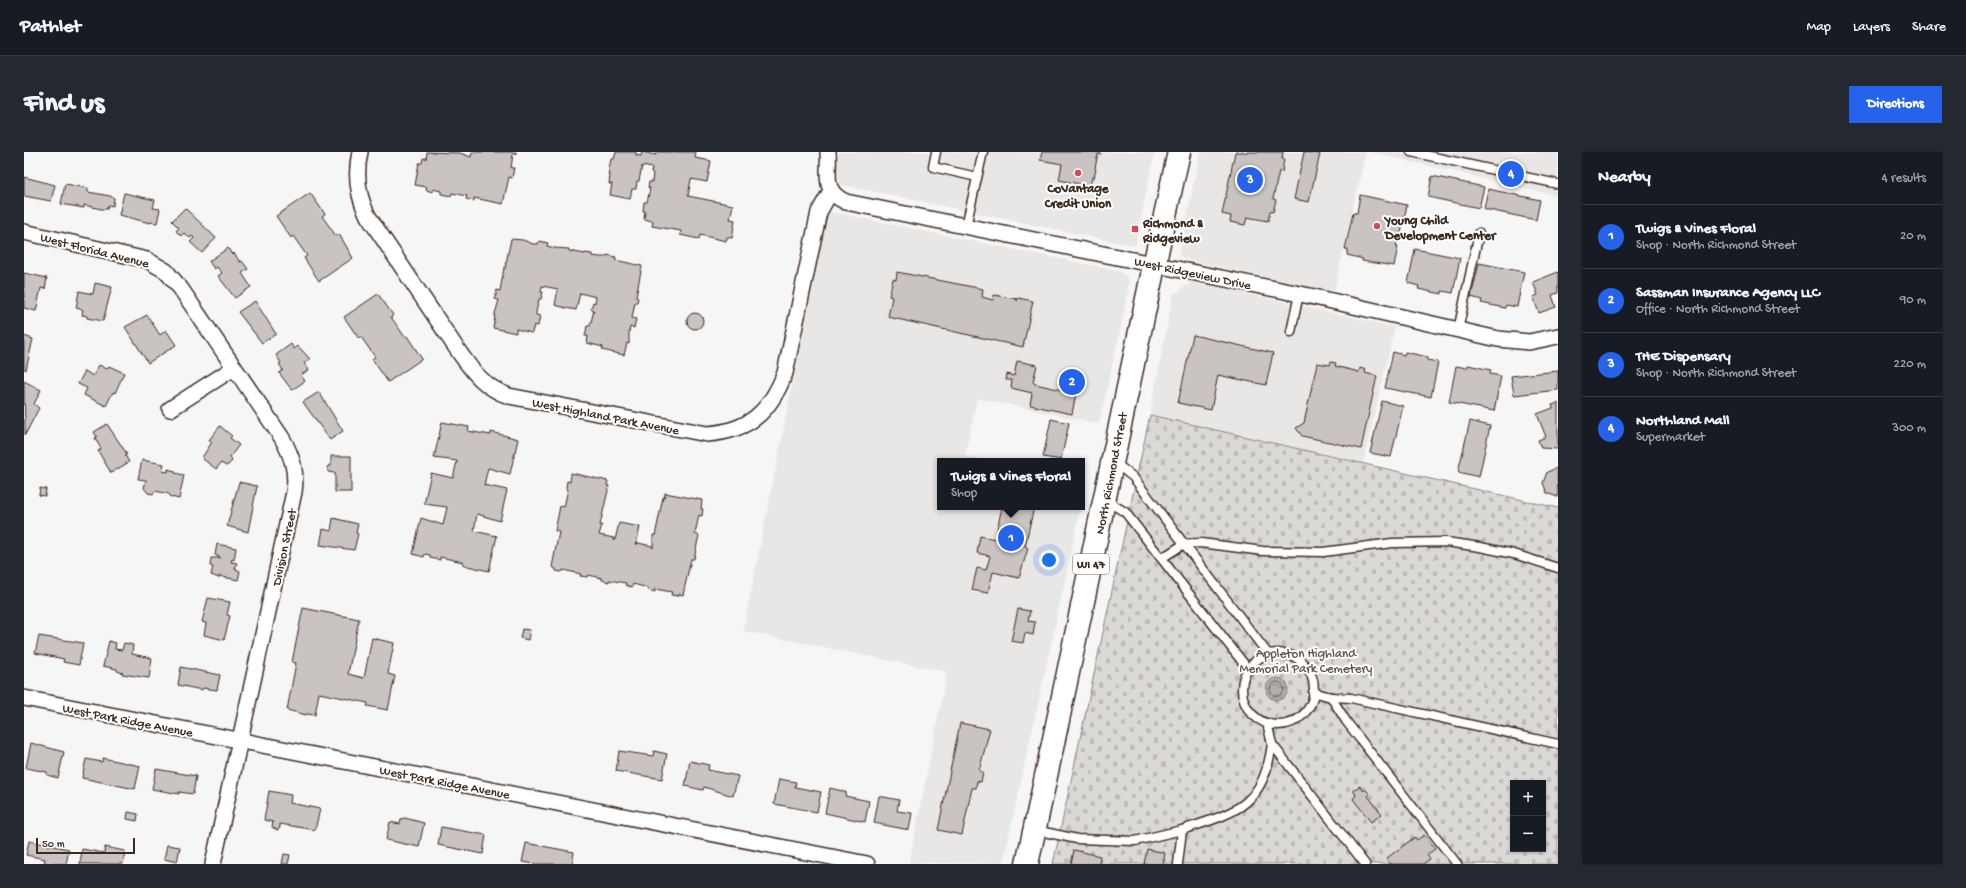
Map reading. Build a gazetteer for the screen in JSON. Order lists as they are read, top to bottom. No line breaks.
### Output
{"streets":{"main road":["North Richmond Street","WI 47"],"street":["West Florida Avenue","West Ridgeview Drive","West Highland Park Avenue","Division Street","West Park Ridge Avenue"]},"crossings":[["West Florida Avenue","Division Street"],["West Ridgeview Drive","West Highland Park Avenue"],["West Ridgeview Drive","North Richmond Street"],["Division Street","West Park Ridge Avenue"]],"parks":["Appleton Highland Memorial Park Cemetery"],"places":{"other":["CoVantage Credit Union","Young Child Development Center"],"transit":["Richmond & Ridgeview"]},"scale_bar":"50 m","page":{"header":"Pathlet","nav":["Map","Layers","Share"],"buttons":"Directions","title":"Find us","heading":["Nearby","4 results"],"pins":["4","3","2","1"],"list":[{"mark":"1","name":"Twigs & Vines Floral","note":"Shop · North Richmond Street","value":"20 m"},{"mark":"2","name":"Sassman Insurance Agency LLC","note":"Office · North Richmond Street","value":"90 m"},{"mark":"3","name":"THE Dispensary","note":"Shop · North Richmond Street","value":"220 m"},{"mark":"4","name":"Northland Mall","note":"Supermarket","value":"300 m"}],"popup":["Twigs & Vines Floral","Shop"],"map_buttons":["+","−"],"scale":"50 m"}}
